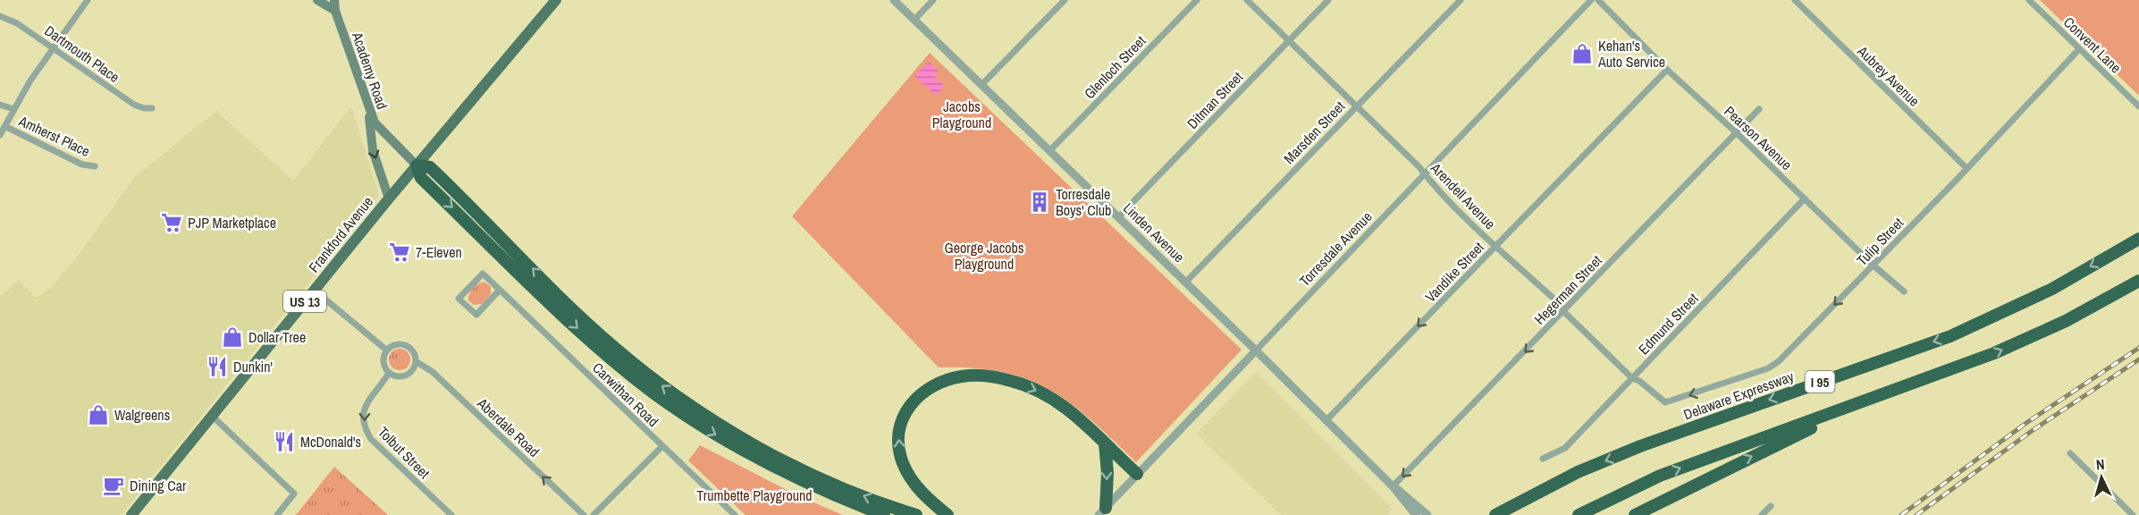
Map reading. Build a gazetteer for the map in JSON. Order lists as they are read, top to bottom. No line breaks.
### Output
{"streets":{"highway":["I 95","Delaware Expressway"],"main road":["Academy Road","Frankford Avenue","US 13"],"street":["Convent Lane","Dartmouth Place","Glenloch Street","Aubrey Avenue","Ditman Street","Marsden Street","Amherst Place","Pearson Avenue","Arendell Avenue","Linden Avenue","Tulip Street","Torresdale Avenue","Vandike Street","Hegerman Street","Edmund Street","Carwithan Road","Aberdale Road","Tolbut Street"]},"crossings":[["Convent Lane","Tulip Street"],["Glenloch Street","Linden Avenue"],["Academy Road","Frankford Avenue"],["Aubrey Avenue","Tulip Street"],["Ditman Street","Arendell Avenue"],["Ditman Street","Linden Avenue"],["Marsden Street","Arendell Avenue"],["Marsden Street","Linden Avenue"],["Pearson Avenue","Tulip Street"],["Pearson Avenue","Vandike Street"],["Pearson Avenue","Hegerman Street"],["Pearson Avenue","Edmund Street"],["Arendell Avenue","Tulip Street"],["Arendell Avenue","Torresdale Avenue"],["Arendell Avenue","Vandike Street"],["Arendell Avenue","Hegerman Street"],["Arendell Avenue","Edmund Street"],["Linden Avenue","Torresdale Avenue"],["Linden Avenue","Vandike Street"],["Linden Avenue","Hegerman Street"],["Aberdale Road","Tolbut Street"]],"one_way":["Tulip Street","Vandike Street","Hegerman Street","Aberdale Road","Tolbut Street"],"parks":["Jacobs Playground","George Jacobs Playground","Trumbette Playground"],"places":{"shop":["Kehan's Auto Service","Dollar Tree","Walgreens"],"building":["Torresdale Boys' Club"],"supermarket":["PJP Marketplace","7-Eleven"],"restaurant":["Dunkin'","McDonald's"],"cafe":["Dining Car"]},"north":"top"}
